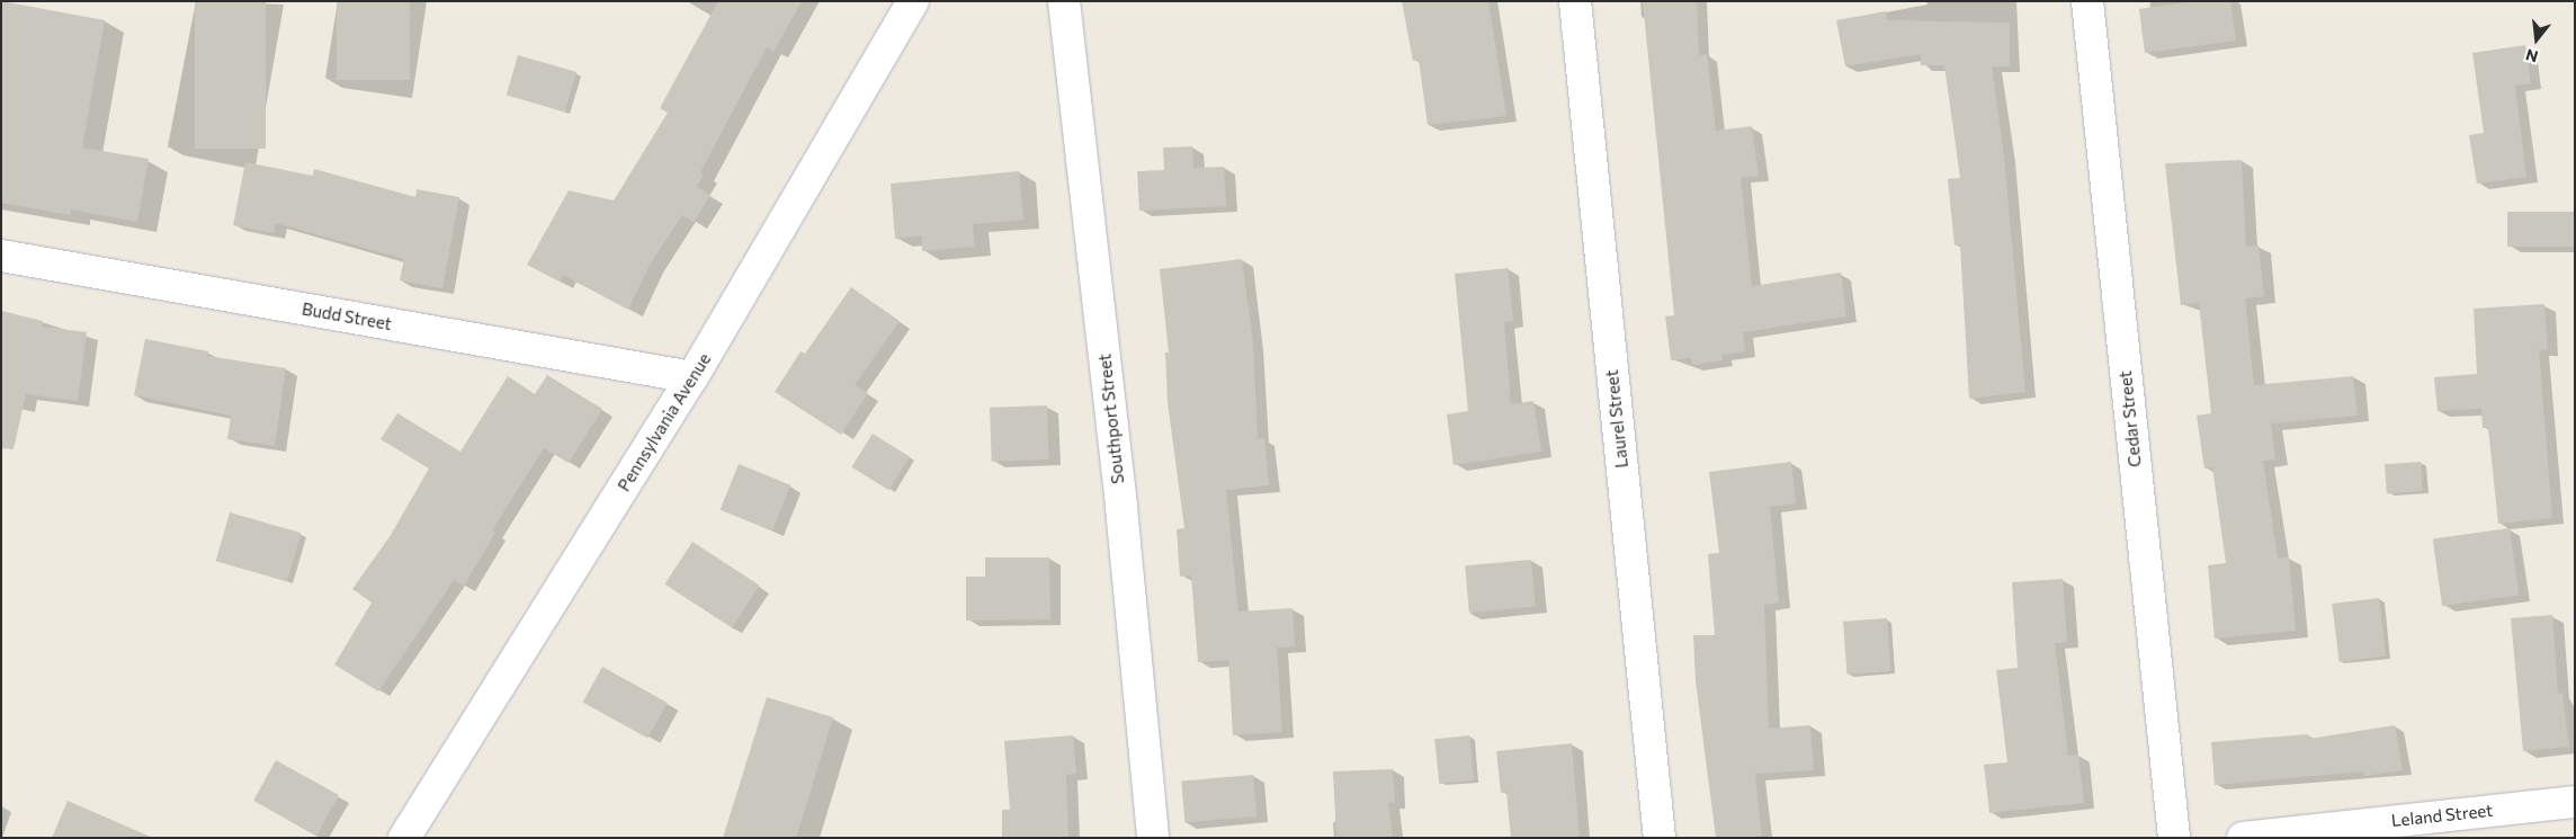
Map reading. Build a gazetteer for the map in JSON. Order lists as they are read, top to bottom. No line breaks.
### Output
{"streets":{"street":["Budd Street","Southport Street","Laurel Street","Cedar Street","Pennsylvania Avenue","Leland Street"]},"crossings":[["Budd Street","Pennsylvania Avenue"]],"north":"bottom"}
